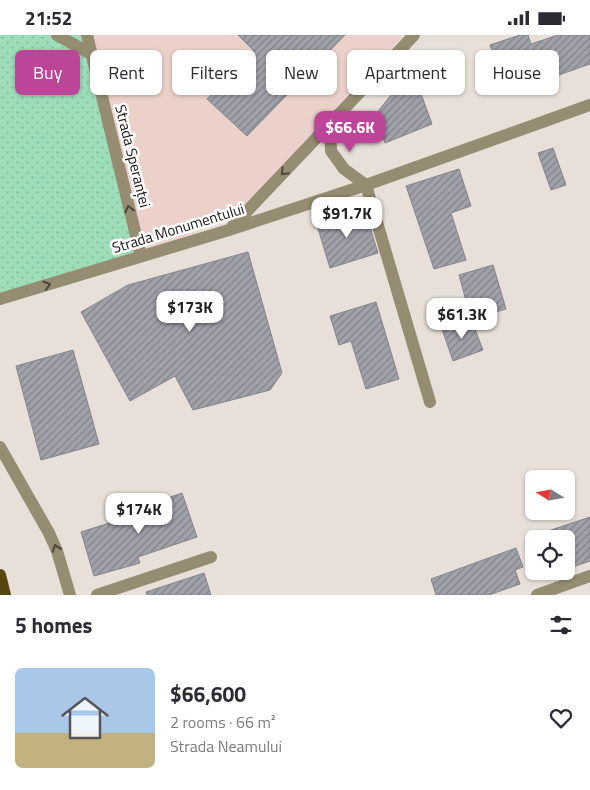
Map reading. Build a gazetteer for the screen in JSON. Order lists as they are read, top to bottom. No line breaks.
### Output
{"streets":{"street":["Strada Speranței","Strada Monumentului"]},"crossings":[["Strada Speranței","Strada Monumentului"]],"one_way":["Strada Speranței"],"north":"left","page":{"status":"21:52","chip":["Buy","Rent","Filters","New","Apartment","House"],"price":["$66.6K","$91.7K","$173K","$61.3K","$174K"],"heading":"5 homes","list":[{"name":"$66,600","note":"2 rooms · 66 m² · Strada Neamului"}]}}
